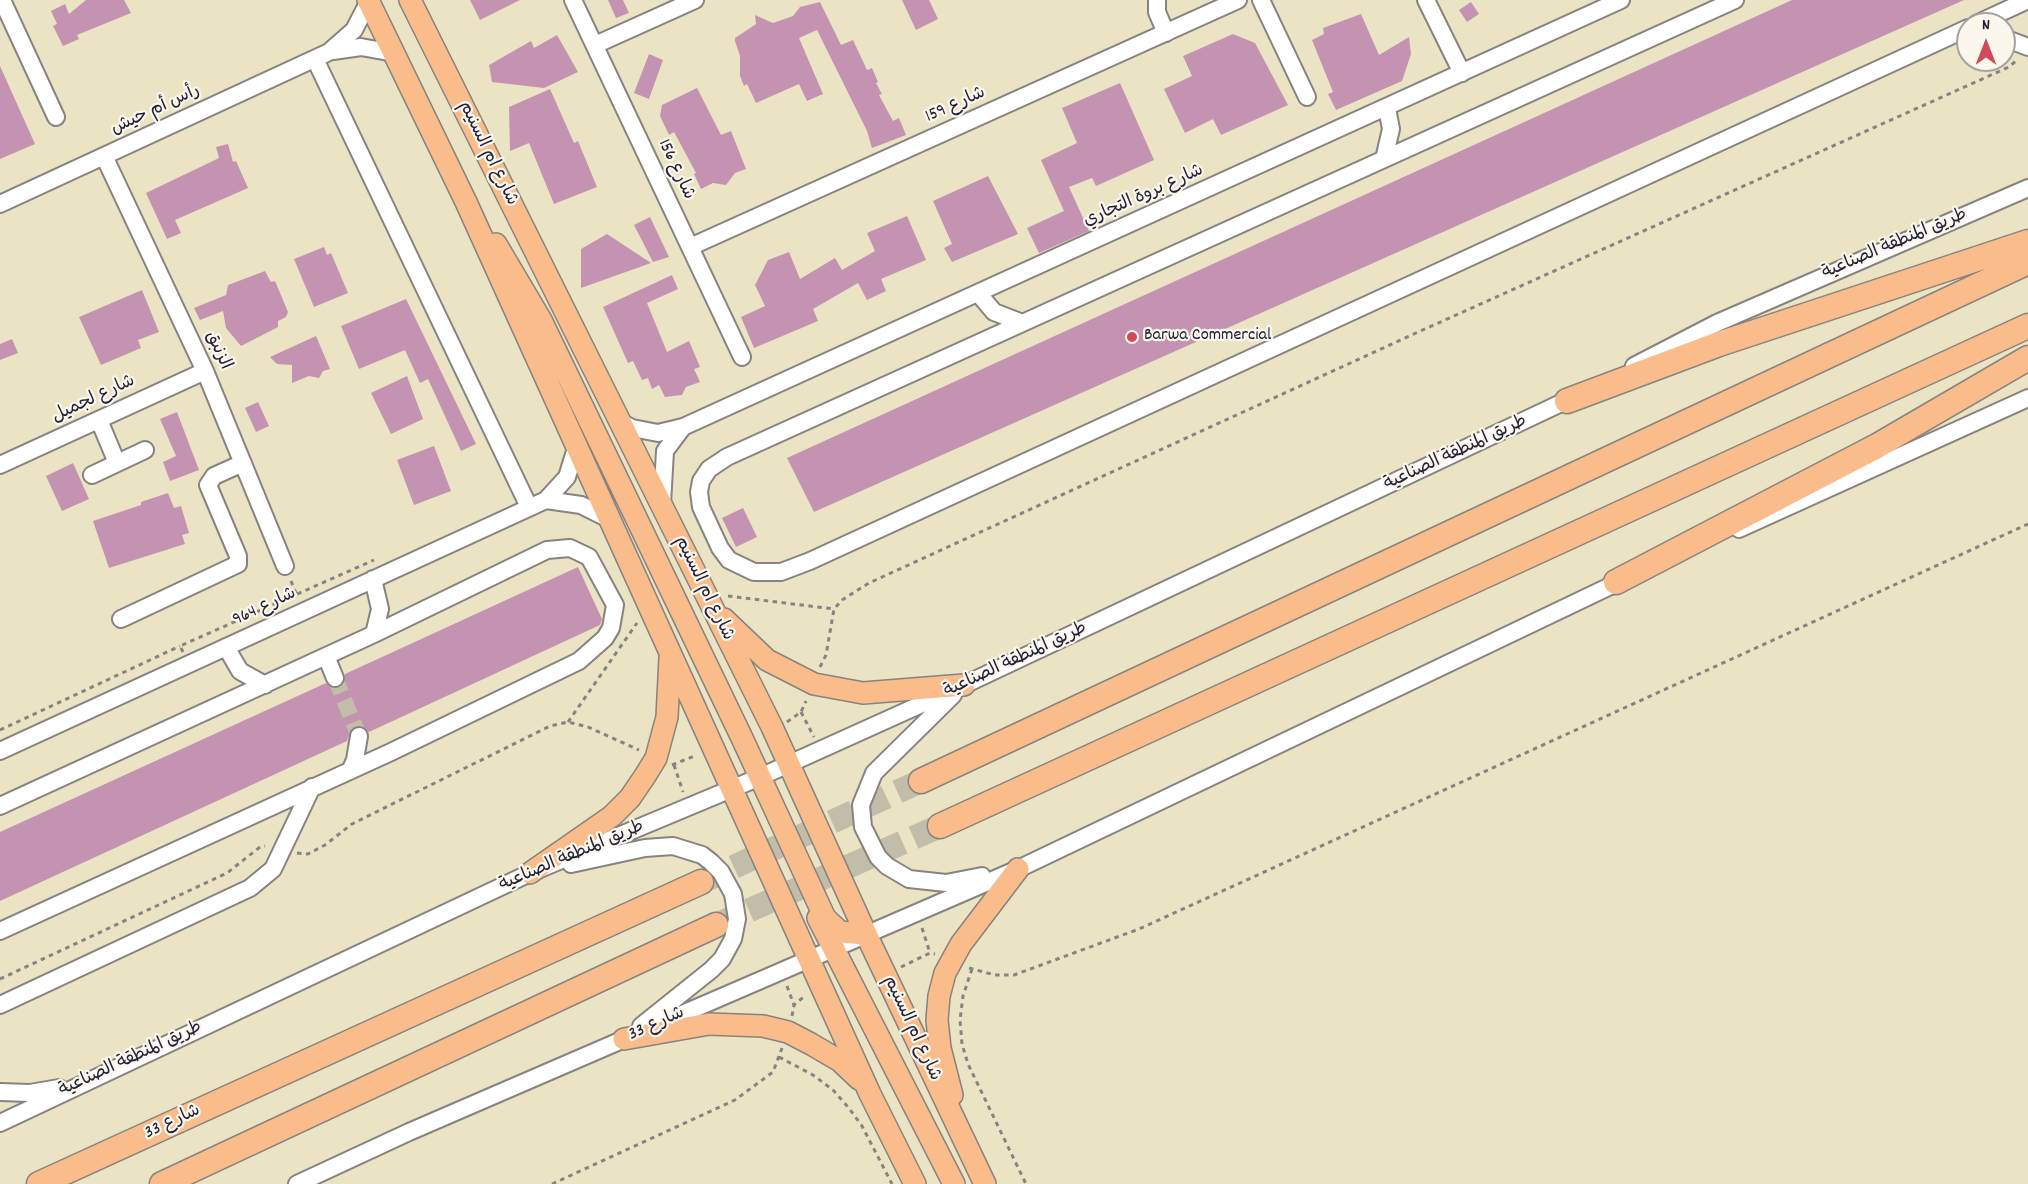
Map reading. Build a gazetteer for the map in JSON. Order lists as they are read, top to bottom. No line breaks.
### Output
{"streets":{"highway":["شارع 33"],"main road":["شارع ام السنيم"],"street":["شارع 159","رأس أم حيش","شارع 156","شارع بروة التجاري","طريق المنطقة الصناعية","الزنبق","شارع لجميل","شارع 964"]},"crossings":[["شارع 159","شارع 156"],["رأس أم حيش","الزنبق"],["شارع ام السنيم","شارع بروة التجاري"],["شارع ام السنيم","طريق المنطقة الصناعية"],["شارع ام السنيم","شارع 33"],["الزنبق","شارع لجميل"]],"places":["Barwa Commercial"],"north":"top"}
